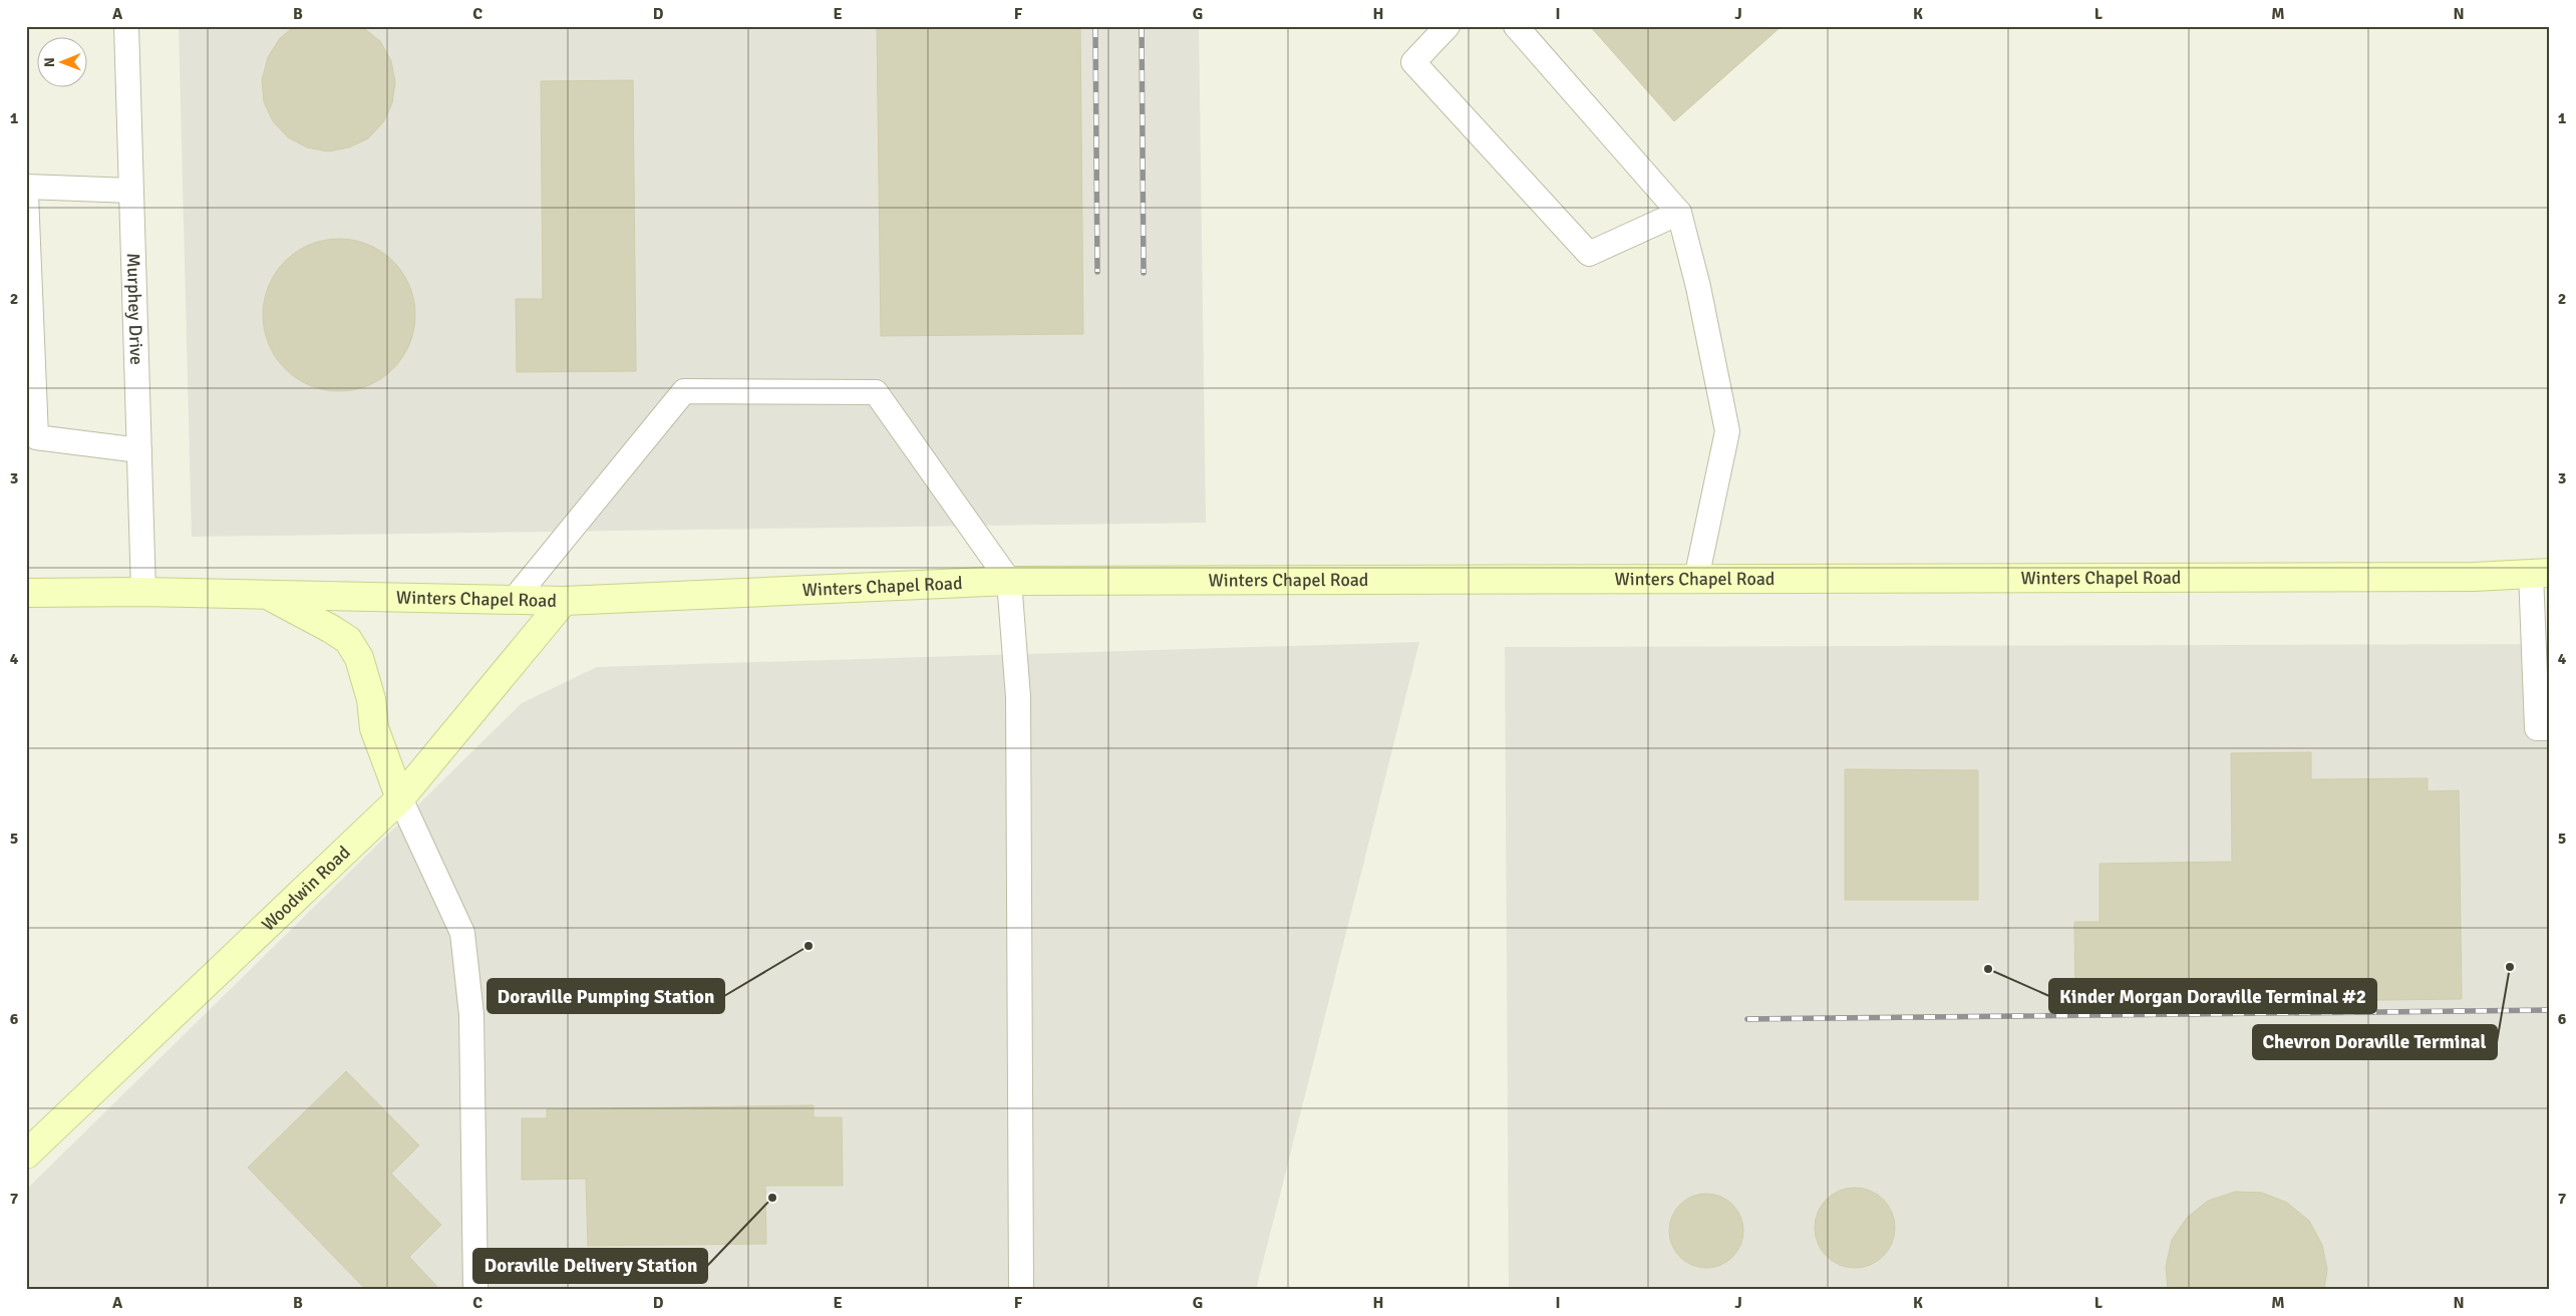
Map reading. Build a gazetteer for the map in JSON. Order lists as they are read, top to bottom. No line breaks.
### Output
{"streets":{"street":["Winters Chapel Road","Woodwin Road"],"lane":["Murphey Drive"]},"crossings":[["Murphey Drive","Winters Chapel Road"],["Winters Chapel Road","Woodwin Road"]],"places":["Doraville Pumping Station","Chevron Doraville Terminal","Kinder Morgan Doraville Terminal #2","Doraville Delivery Station"],"north":"left","grid":{"columns":["A","B","C","D","E","F","G","H","I","J","K","L","M","N"],"rows":["1","2","3","4","5","6","7"]}}
